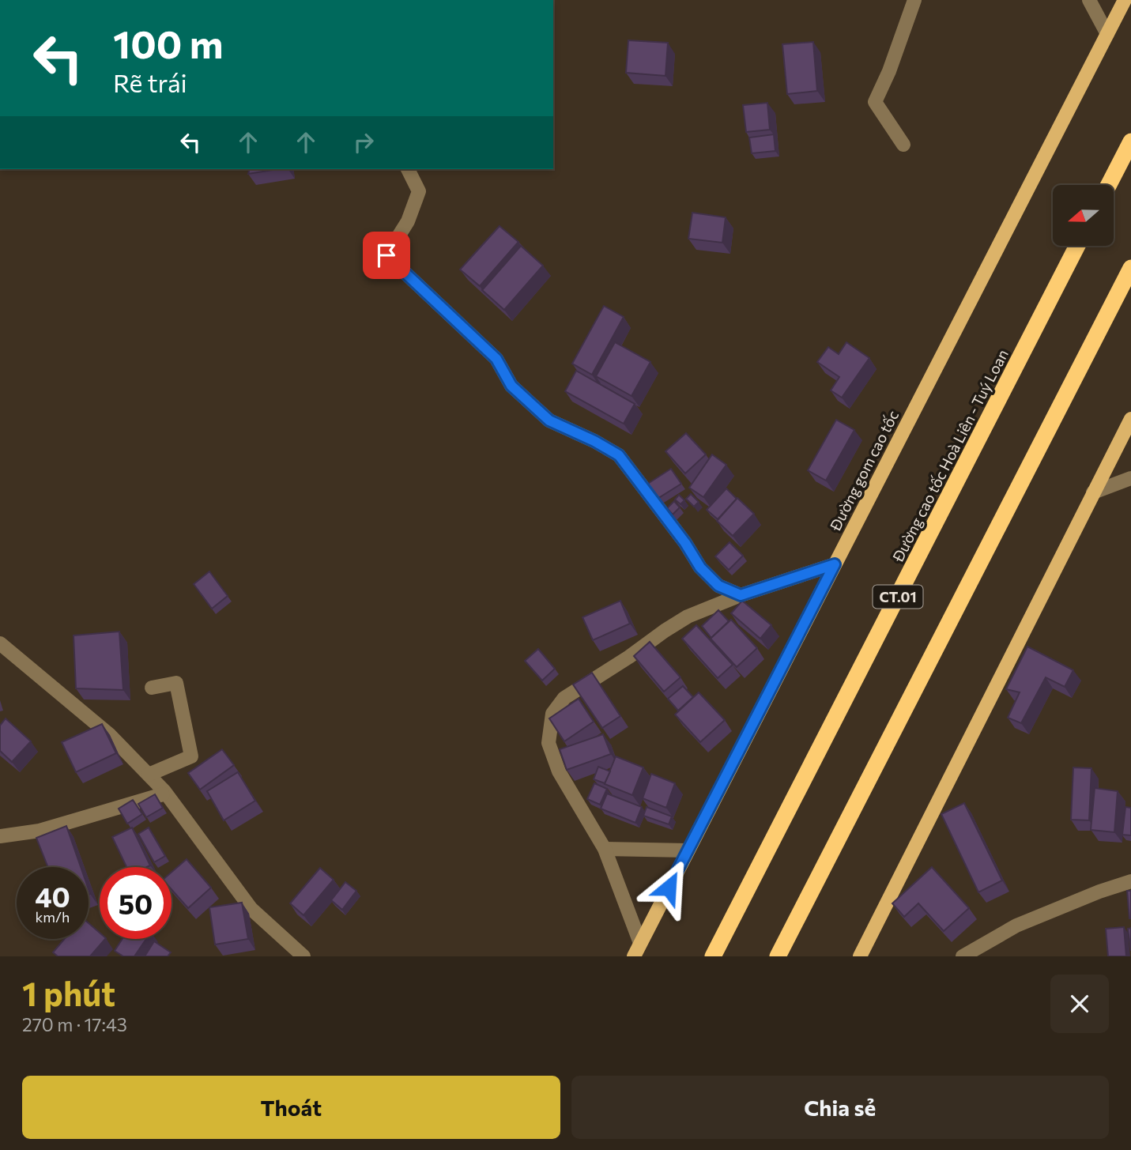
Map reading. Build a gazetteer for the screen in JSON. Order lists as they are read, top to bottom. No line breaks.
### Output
{"streets":{"highway":["Đường cao tốc Hoà Liên - Tuý Loan","CT.01"],"main road":["Đường gom cao tốc"]},"north":"left","page":{"turn":["100 m","Rẽ trái"],"speed":"40 km/h","limit":"50","heading":["1 phút","270 m · 17:43"],"buttons":["Thoát","Chia sẻ"]}}
